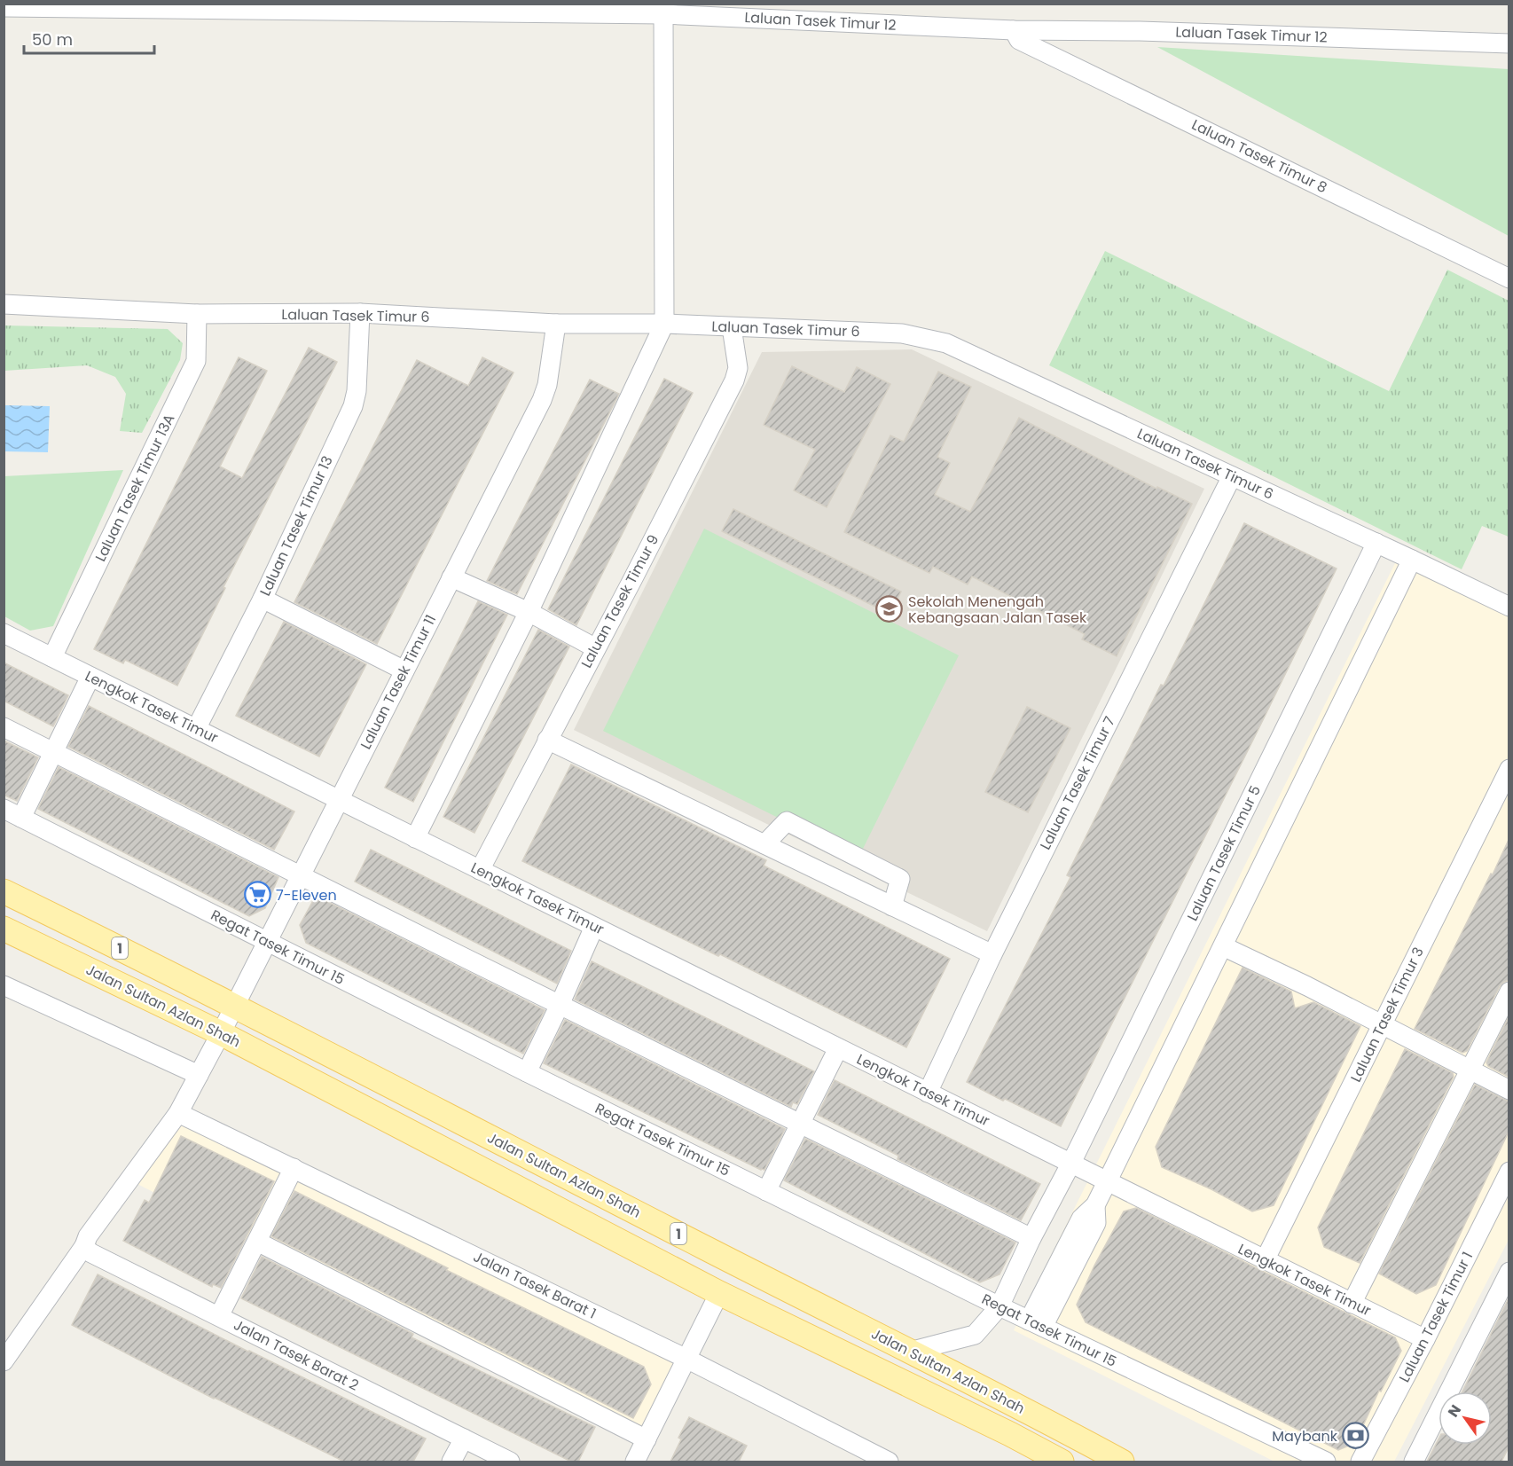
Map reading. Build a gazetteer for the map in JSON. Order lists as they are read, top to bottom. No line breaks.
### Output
{"streets":{"main road":["1","Jalan Sultan Azlan Shah"],"street":["Laluan Tasek Timur 12","Laluan Tasek Timur 8","Laluan Tasek Timur 6","Laluan Tasek Timur 13A","Laluan Tasek Timur 13","Laluan Tasek Timur 9","Laluan Tasek Timur 11","Lengkok Tasek Timur","Laluan Tasek Timur 7","Laluan Tasek Timur 5","Regat Tasek Timur 15","Laluan Tasek Timur 3","Jalan Tasek Barat 1","Laluan Tasek Timur 1","Jalan Tasek Barat 2"]},"crossings":[["Laluan Tasek Timur 12","Laluan Tasek Timur 8"],["Laluan Tasek Timur 6","Laluan Tasek Timur 13A"],["Laluan Tasek Timur 6","Laluan Tasek Timur 13"],["Laluan Tasek Timur 6","Laluan Tasek Timur 9"],["Laluan Tasek Timur 6","Laluan Tasek Timur 11"],["Laluan Tasek Timur 6","Laluan Tasek Timur 7"],["Laluan Tasek Timur 6","Laluan Tasek Timur 5"],["Laluan Tasek Timur 13A","Lengkok Tasek Timur"],["Laluan Tasek Timur 13","Lengkok Tasek Timur"],["Laluan Tasek Timur 9","Lengkok Tasek Timur"],["Laluan Tasek Timur 11","Lengkok Tasek Timur"],["Laluan Tasek Timur 11","Regat Tasek Timur 15"],["Laluan Tasek Timur 11","Jalan Sultan Azlan Shah"],["Laluan Tasek Timur 11","Jalan Tasek Barat 1"],["Laluan Tasek Timur 11","Jalan Tasek Barat 2"],["Lengkok Tasek Timur","Laluan Tasek Timur 7"],["Lengkok Tasek Timur","Laluan Tasek Timur 5"],["Lengkok Tasek Timur","Laluan Tasek Timur 3"],["Lengkok Tasek Timur","Laluan Tasek Timur 1"]],"places":{"school or university":["Sekolah Menengah Kebangsaan Jalan Tasek"],"supermarket":["7-Eleven"],"bank":["Maybank"]},"scale_bar":"50 m","north":"top left"}
